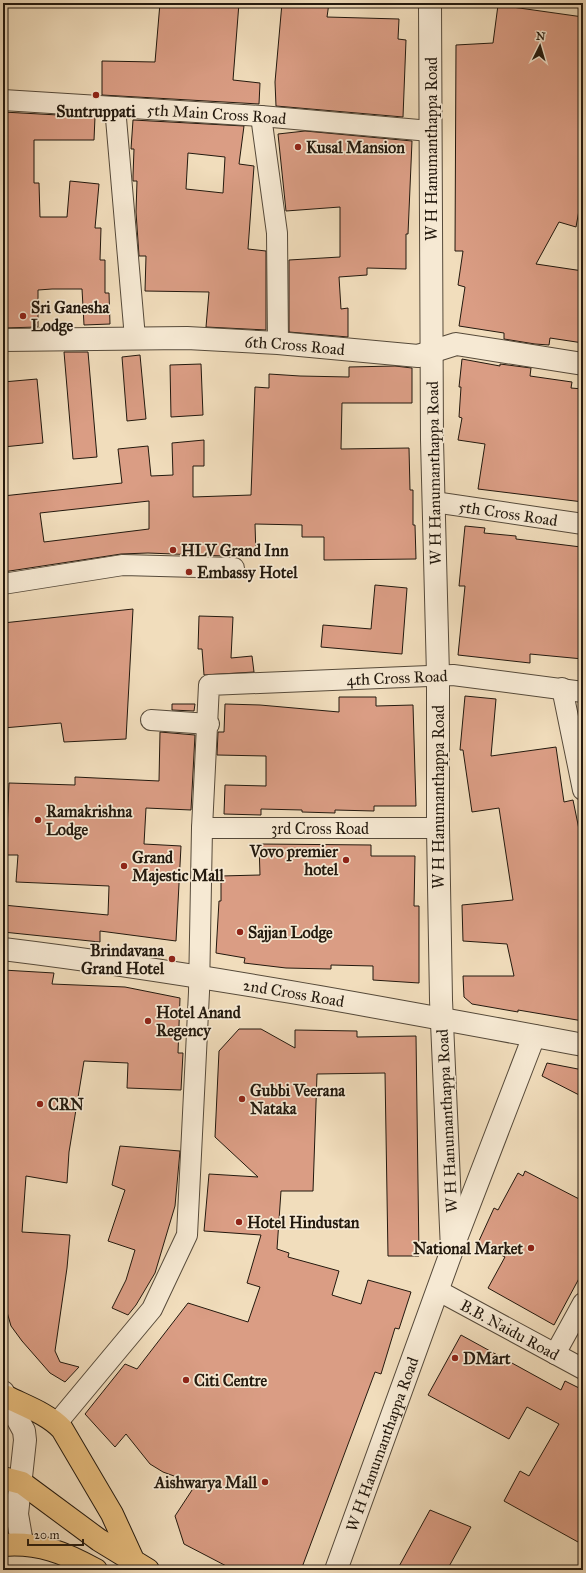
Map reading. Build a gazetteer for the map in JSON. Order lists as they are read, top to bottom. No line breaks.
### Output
{"streets":{"street":["5th Main Cross Road","W H Hanumanthappa Road","6th Cross Road","5th Cross Road","4th Cross Road","3rd Cross Road","2nd Cross Road","B.B. Naidu Road"]},"crossings":[["5th Main Cross Road","W H Hanumanthappa Road"],["W H Hanumanthappa Road","6th Cross Road"],["W H Hanumanthappa Road","5th Cross Road"],["W H Hanumanthappa Road","4th Cross Road"],["W H Hanumanthappa Road","3rd Cross Road"],["W H Hanumanthappa Road","2nd Cross Road"],["W H Hanumanthappa Road","B.B. Naidu Road"]],"places":["Suntruppati","Kusal Mansion","Sri Ganesha Lodge","HLV Grand Inn","Embassy Hotel","Ramakrishna Lodge","Vovo premier hotel","Grand Majestic Mall","Sajjan Lodge","Brindavana Grand Hotel","Hotel Anand Regency","Gubbi Veerana Nataka","CRN","Hotel Hindustan","National Market","DMart","Citi Centre","Aishwarya Mall"],"scale_bar":"20 m","north":"top"}
